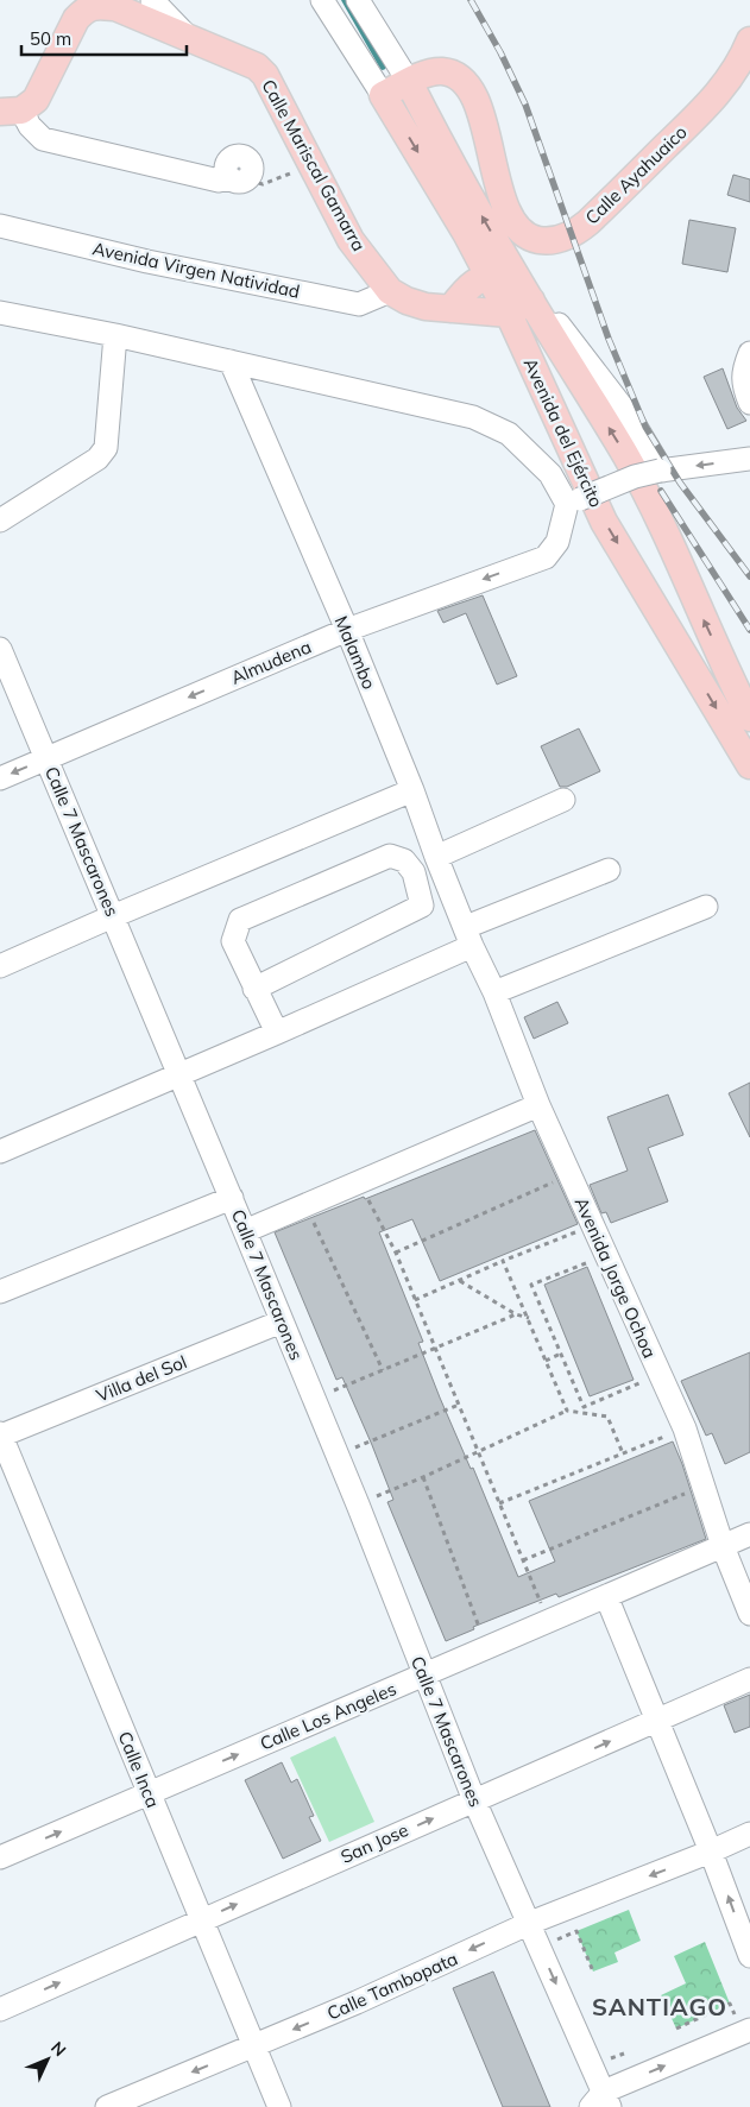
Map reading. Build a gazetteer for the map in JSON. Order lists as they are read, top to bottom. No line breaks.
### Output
{"streets":{"main road":["Calle Mariscal Gamarra","Calle Ayahuaico","Avenida del Ejército"],"street":["Avenida Virgen Natividad","Malambo","Almudena","Calle 7 Mascarones","Avenida Jorge Ochoa","Villa del Sol","Calle Los Angeles","Calle Inca","San Jose","Calle Tambopata"]},"crossings":[["Calle Mariscal Gamarra","Avenida Virgen Natividad"],["Calle Ayahuaico","Avenida del Ejército"],["Malambo","Almudena"],["Malambo","Avenida Jorge Ochoa"],["Almudena","Calle 7 Mascarones"],["Calle 7 Mascarones","Villa del Sol"],["Calle 7 Mascarones","Calle Los Angeles"],["Calle 7 Mascarones","San Jose"],["Calle 7 Mascarones","Calle Tambopata"],["Avenida Jorge Ochoa","Calle Los Angeles"],["Villa del Sol","Calle Inca"],["Calle Los Angeles","Calle Inca"],["Calle Inca","San Jose"],["Calle Inca","Calle Tambopata"]],"one_way":["Calle Los Angeles","San Jose","Calle Tambopata"],"districts":["SANTIAGO"],"scale_bar":"50 m","north":"top right"}
